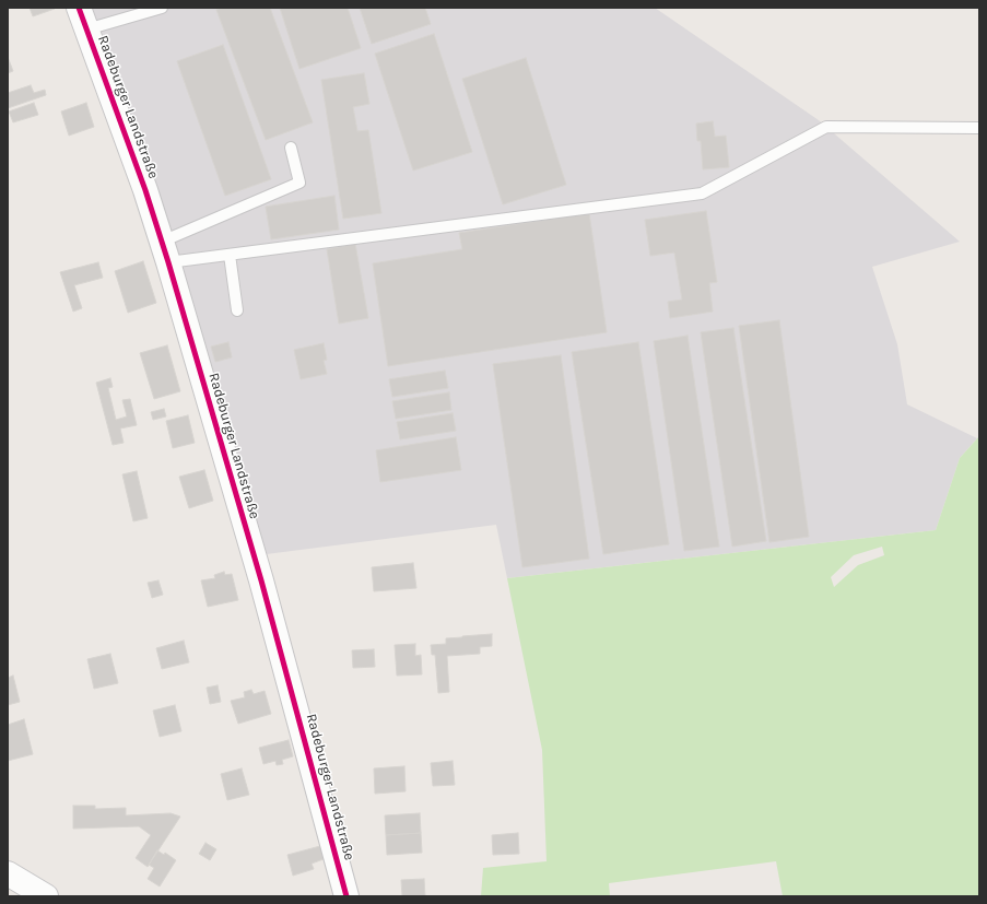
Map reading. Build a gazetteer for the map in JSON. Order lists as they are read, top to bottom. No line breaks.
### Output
{"streets":{"street":["Radeburger Landstraße"]}}
